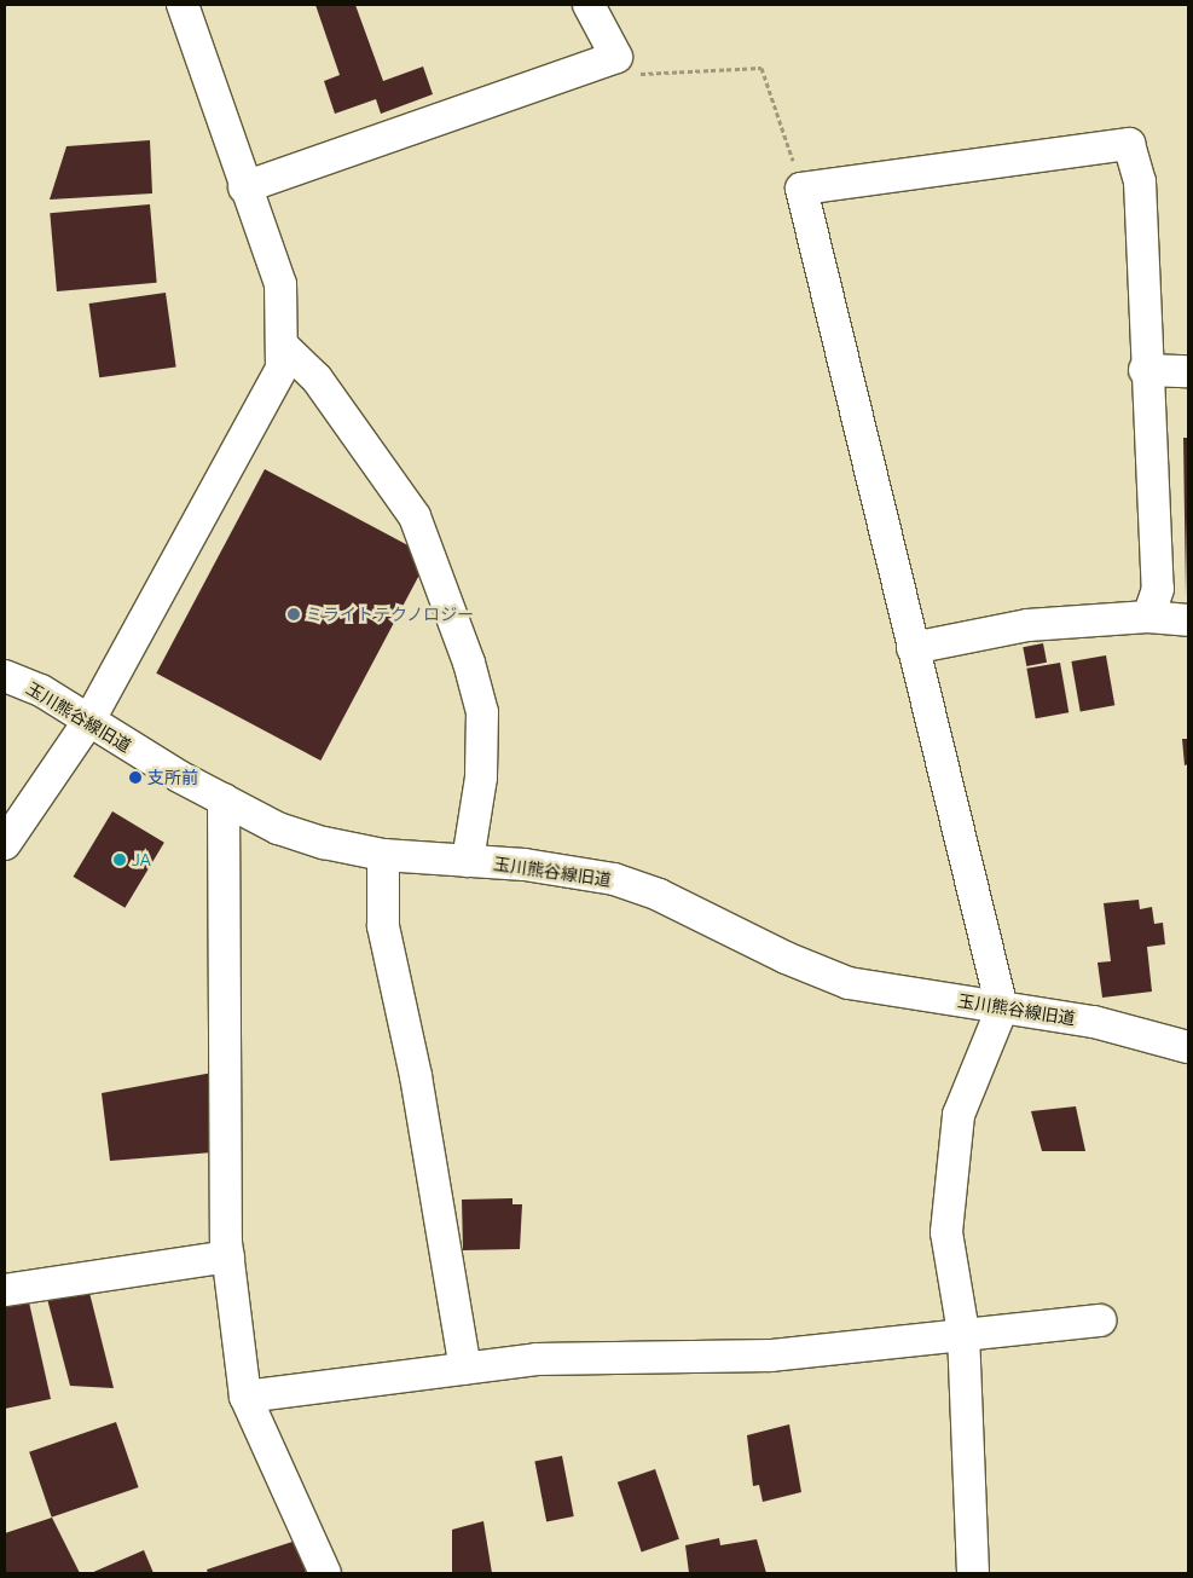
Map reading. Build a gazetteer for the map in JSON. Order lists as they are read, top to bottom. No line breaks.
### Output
{"streets":{"street":["玉川熊谷線旧道"]},"places":["ミライトテクノロジー","支所前","JA"]}
